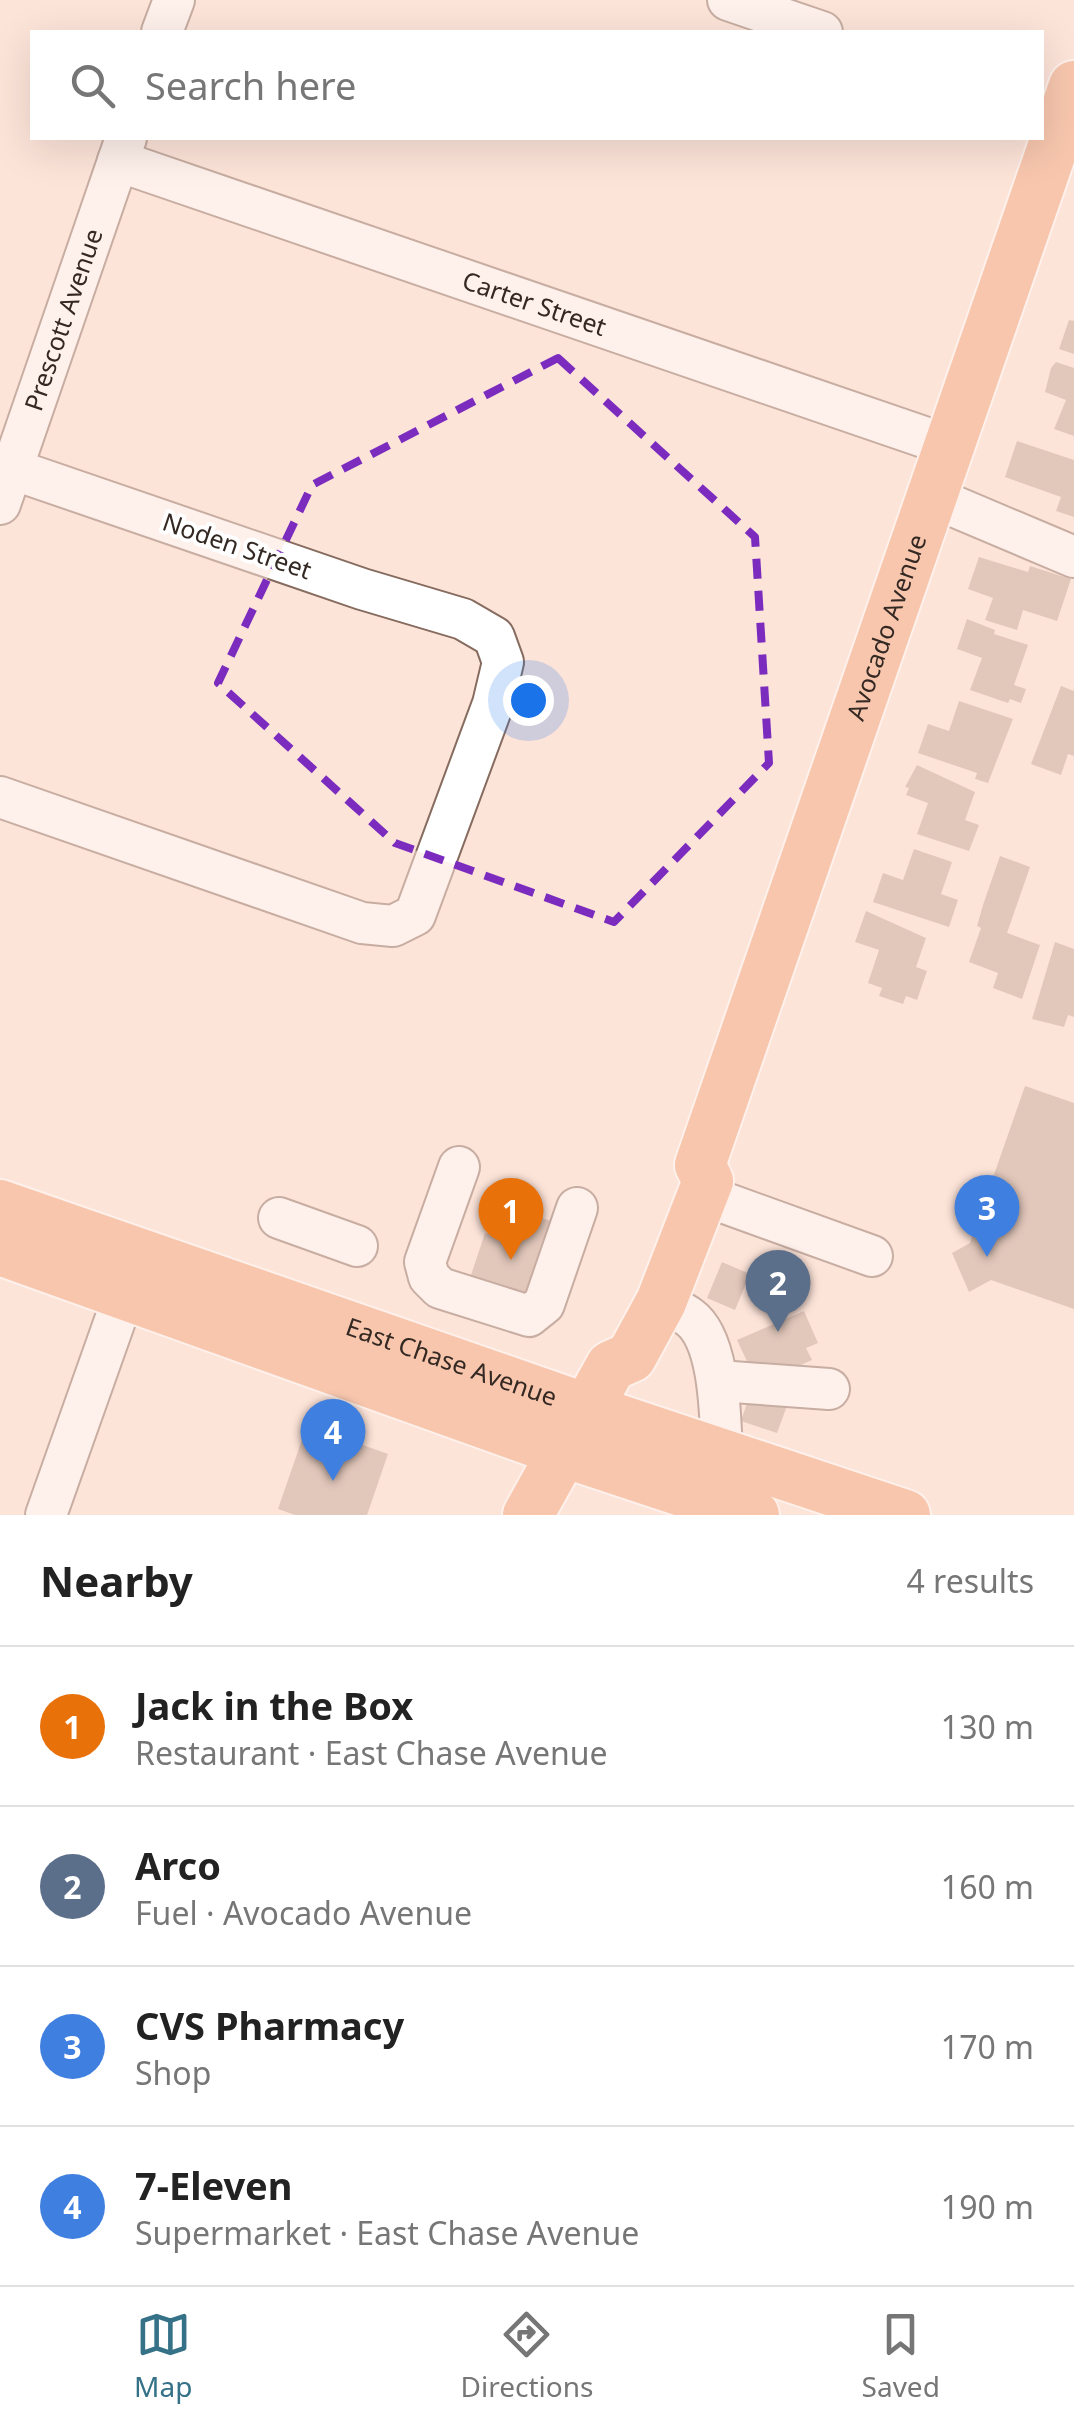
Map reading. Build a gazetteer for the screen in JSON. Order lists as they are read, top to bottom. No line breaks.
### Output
{"streets":{"main road":["Avocado Avenue","East Chase Avenue"],"street":["Carter Street","Prescott Avenue","Noden Street"]},"crossings":[["Carter Street","Prescott Avenue"],["Carter Street","Avocado Avenue"],["Prescott Avenue","Noden Street"],["Avocado Avenue","East Chase Avenue"]],"page":{"search":"Search here","pins":["3","1","2","4"],"heading":["Nearby","4 results"],"list":[{"mark":"1","name":"Jack in the Box","note":"Restaurant · East Chase Avenue","value":"130 m"},{"mark":"2","name":"Arco","note":"Fuel · Avocado Avenue","value":"160 m"},{"mark":"3","name":"CVS Pharmacy","note":"Shop","value":"170 m"},{"mark":"4","name":"7-Eleven","note":"Supermarket · East Chase Avenue","value":"190 m"}],"nav":["Map","Directions","Saved"]}}
